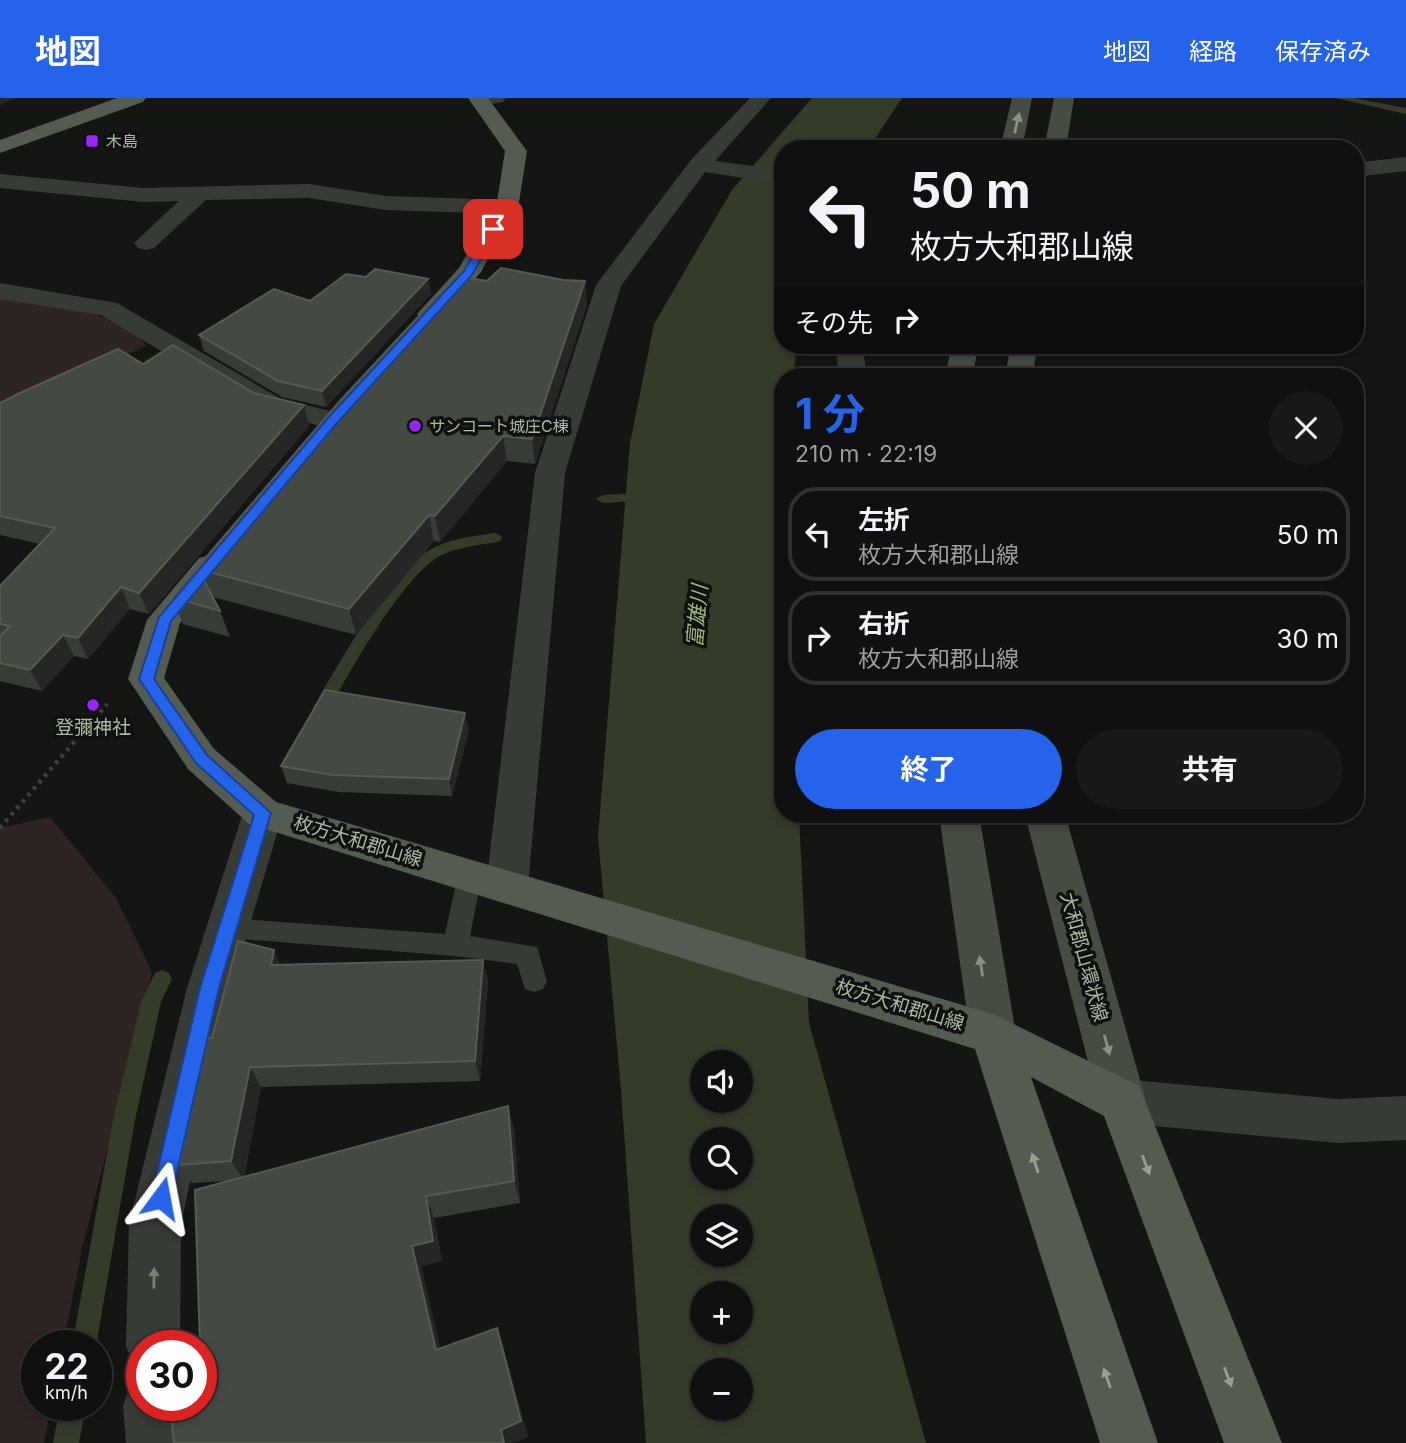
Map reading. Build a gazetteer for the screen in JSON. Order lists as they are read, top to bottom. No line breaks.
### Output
{"streets":{"main road":["枚方大和郡山線","大和郡山環状線"]},"crossings":[["枚方大和郡山線","大和郡山環状線"]],"water":["富雄川"],"places":{"transit":["木島"],"other":["サンコート城庄C棟","登彌神社"]},"page":{"header":"地図","nav":["地図","経路","保存済み"],"turn":["50 m","枚方大和郡山線"],"then":"その先","heading":["1 分","210 m · 22:19"],"list":[{"name":"左折","note":"枚方大和郡山線","value":"50 m"},{"name":"右折","note":"枚方大和郡山線","value":"30 m"}],"buttons":["終了","共有"],"map_buttons":["+","−"],"speed":"22 km/h","limit":"30"}}
